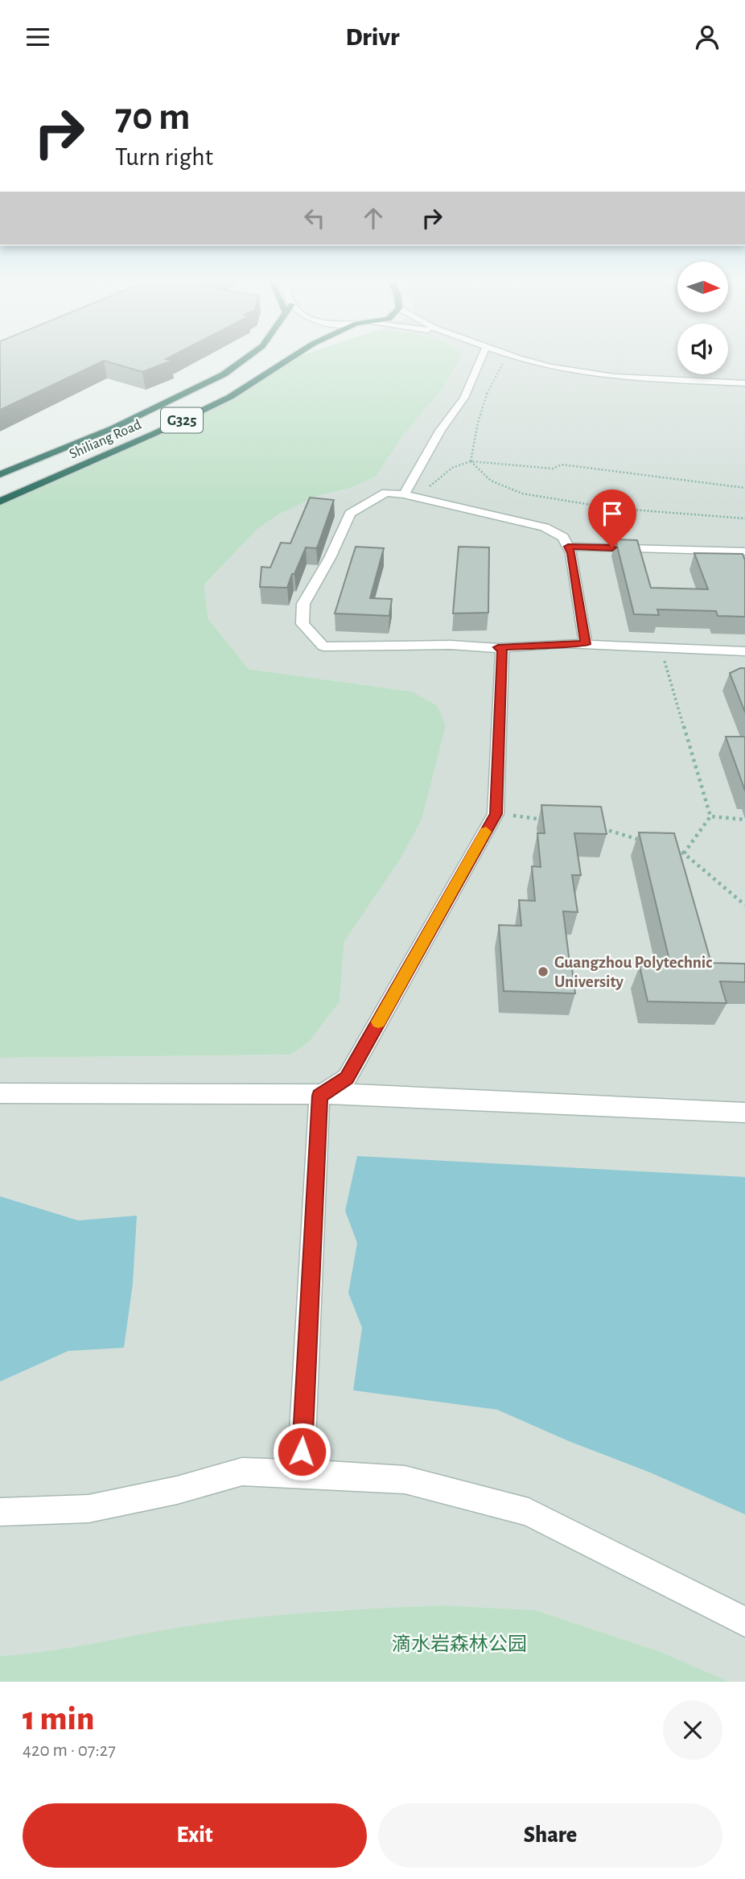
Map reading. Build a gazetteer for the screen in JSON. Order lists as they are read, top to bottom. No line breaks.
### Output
{"streets":{"highway":["G325","Shiliang Road"]},"parks":["滴水岩森林公园"],"places":["Guangzhou Polytechnic University"],"north":"right","page":{"header":"Drivr","turn":["70 m","Turn right"],"heading":["1 min","420 m · 07:27"],"buttons":["Exit","Share"]}}
